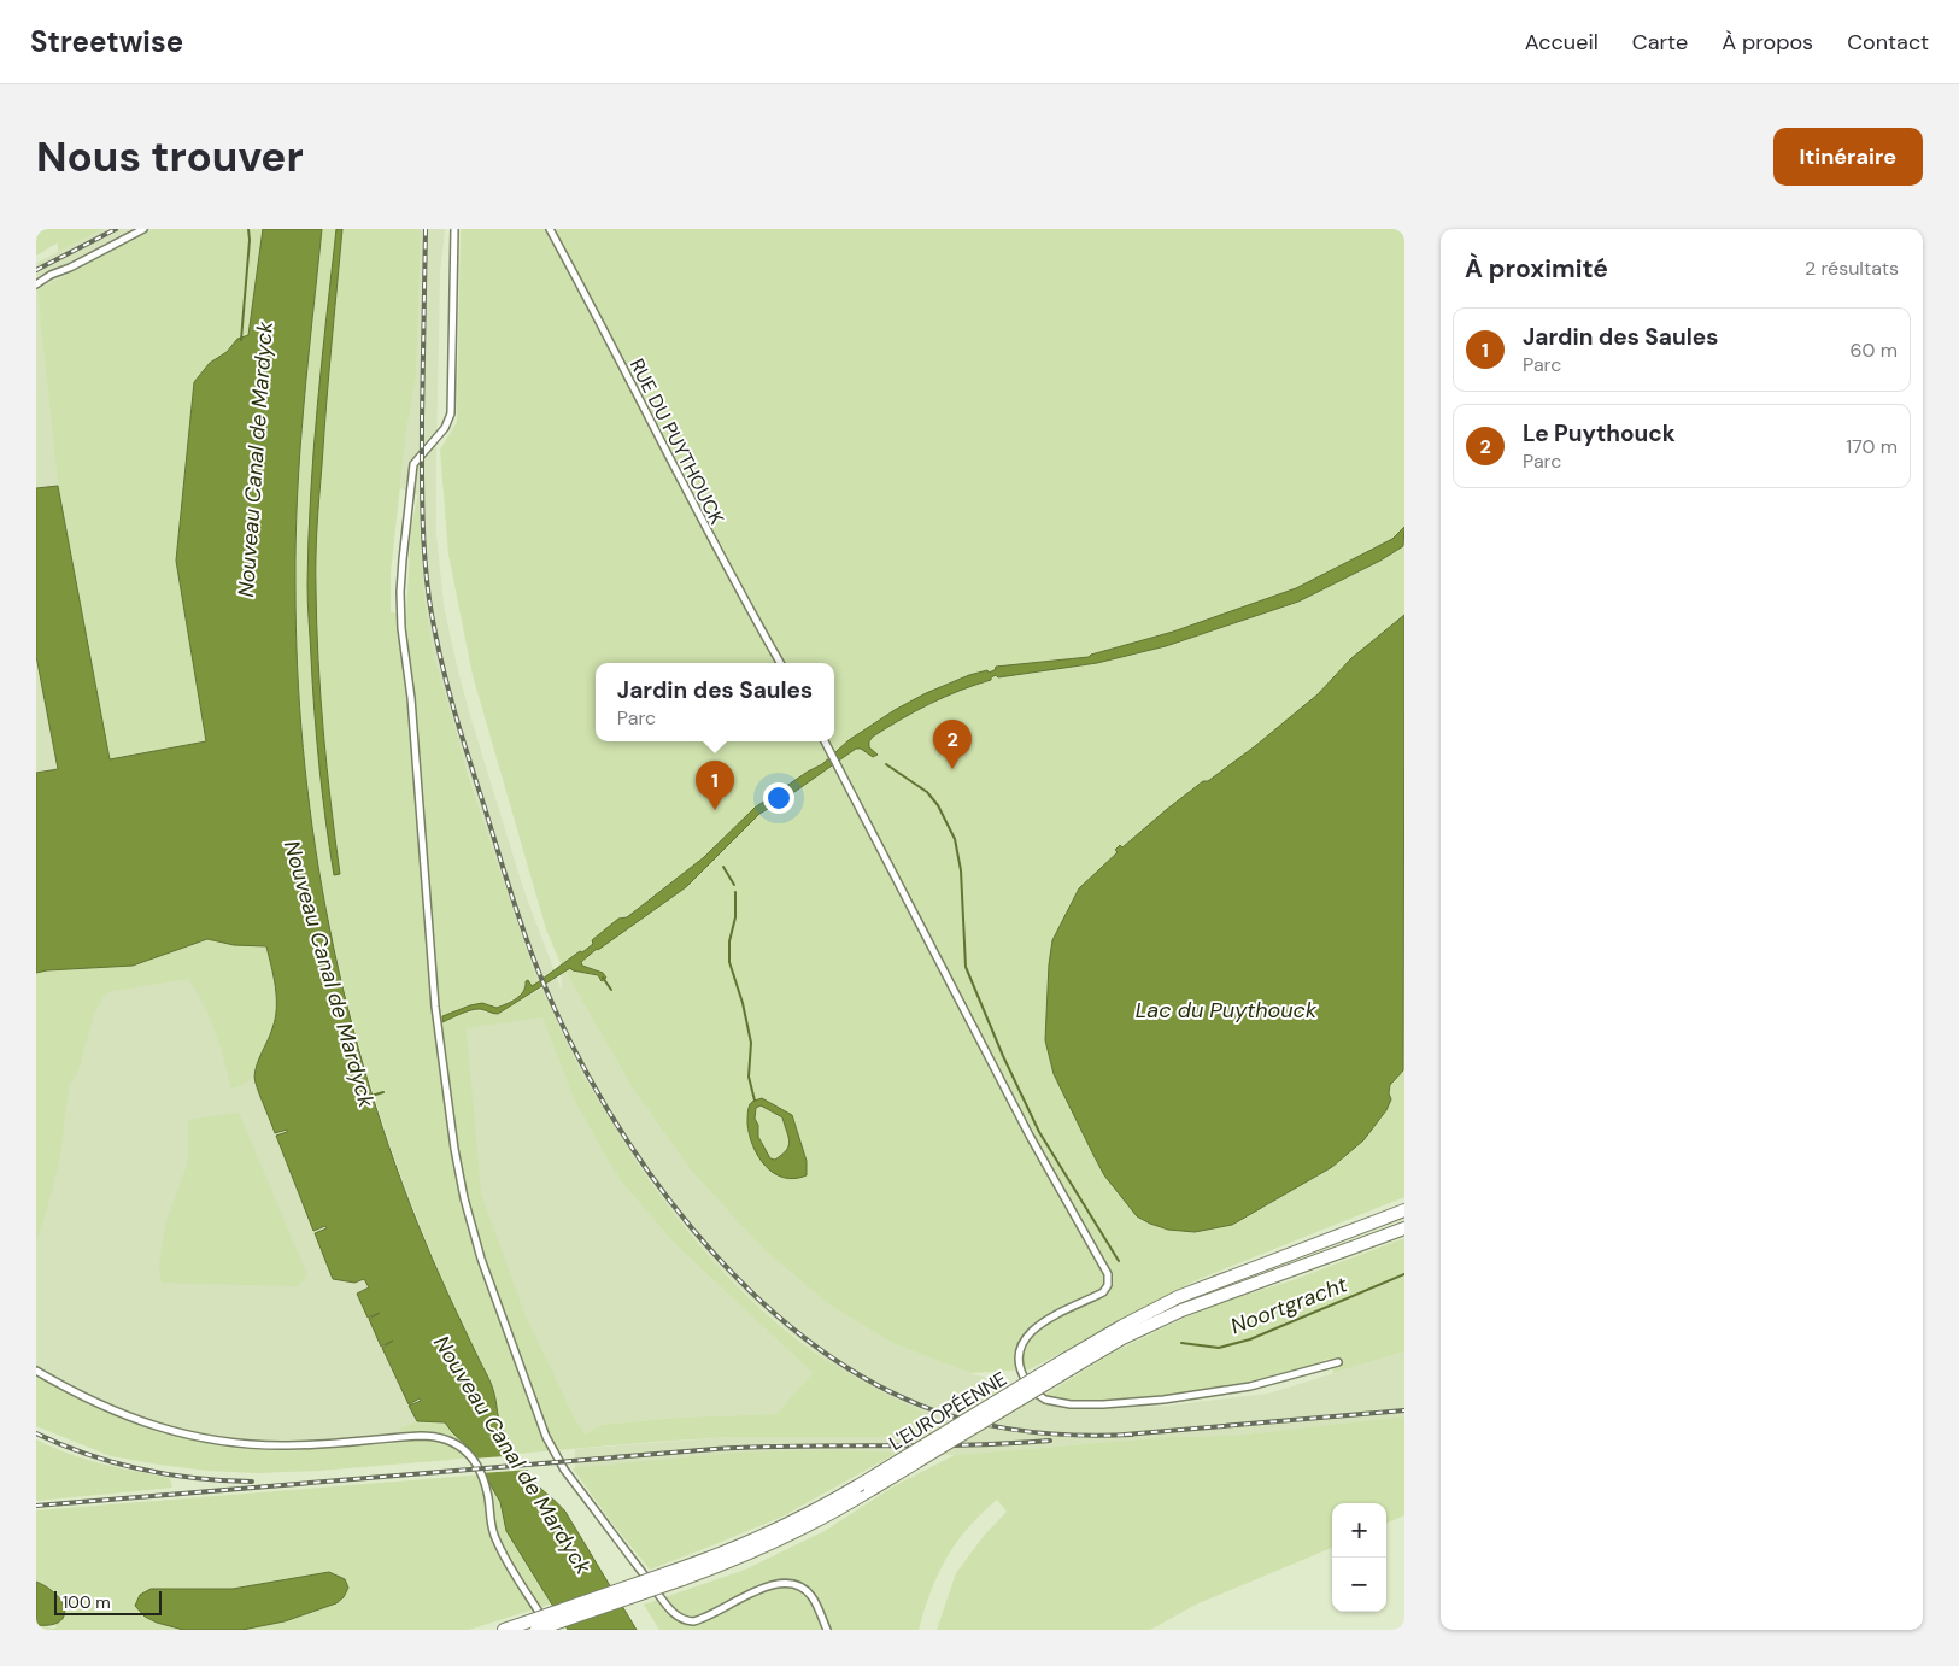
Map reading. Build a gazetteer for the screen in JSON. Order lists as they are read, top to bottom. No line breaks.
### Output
{"streets":{"highway":["L'EUROPÉENNE"],"street":["RUE DU PUYTHOUCK"]},"water":["Nouveau Canal de Mardyck","Lac du Puythouck","Noortgracht"],"scale_bar":"100 m","page":{"header":"Streetwise","nav":["Accueil","Carte","À propos","Contact"],"buttons":"Itinéraire","title":"Nous trouver","heading":["À proximité","2 résultats"],"list":[{"mark":"1","name":"Jardin des Saules","note":"Parc","value":"60 m"},{"mark":"2","name":"Le Puythouck","note":"Parc","value":"170 m"}],"popup":["Jardin des Saules","Parc"],"pins":["2","1"],"map_buttons":["+","−"],"scale":"100 m"}}
